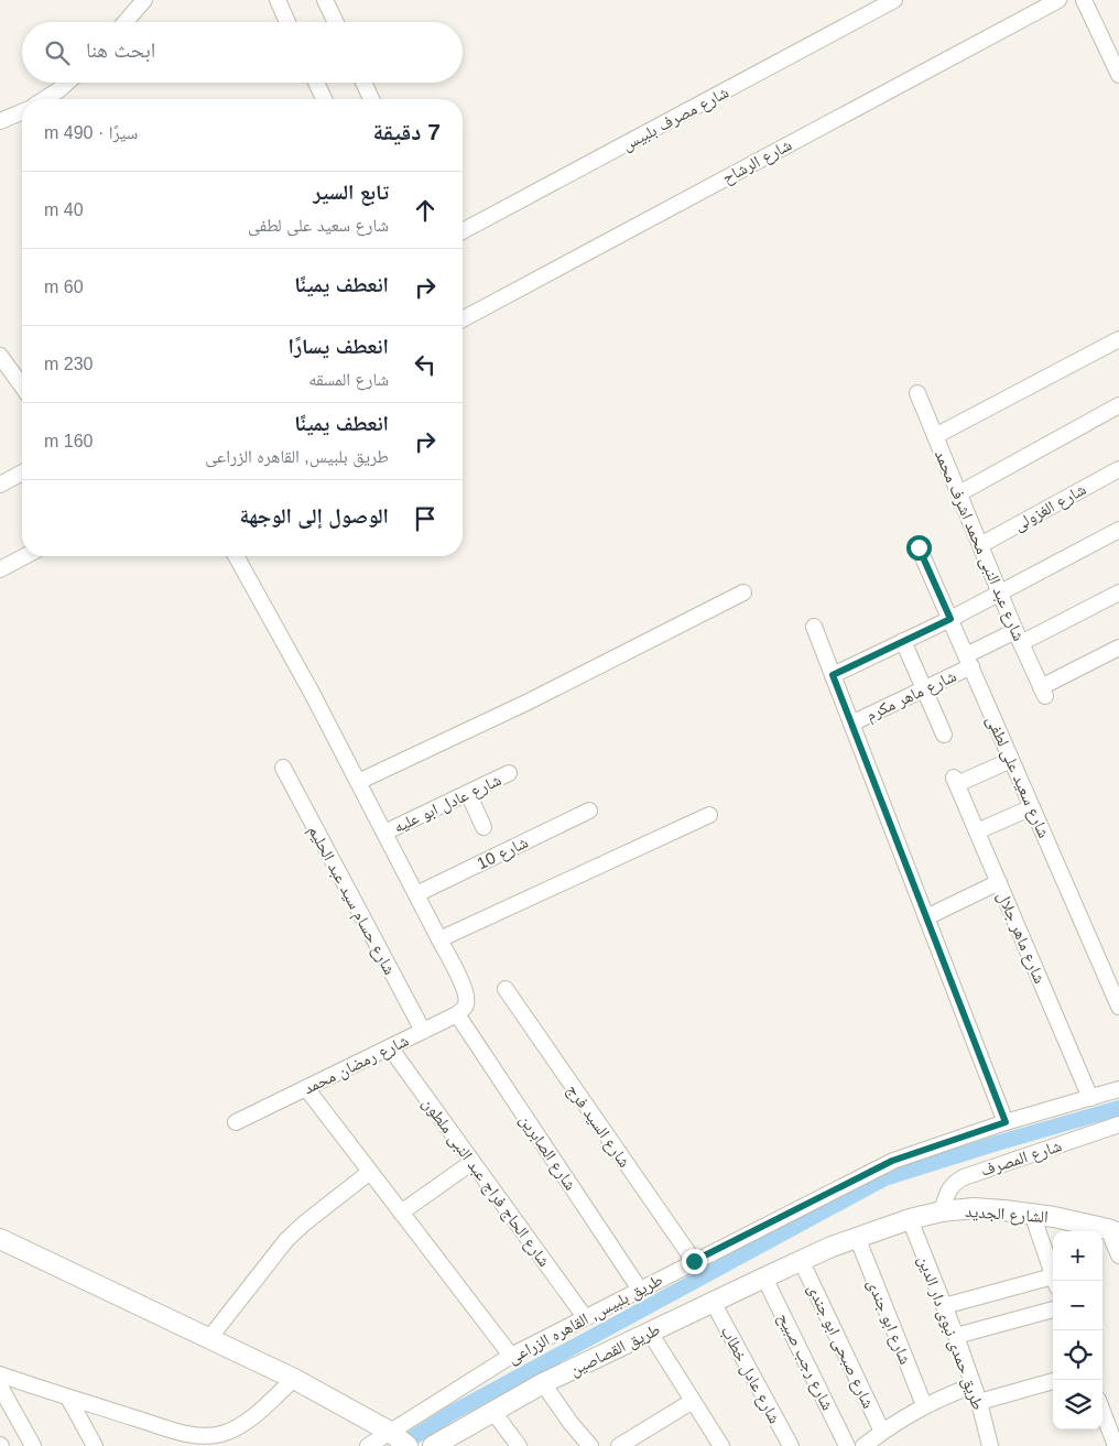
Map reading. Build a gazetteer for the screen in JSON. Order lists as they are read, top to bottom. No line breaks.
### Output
{"streets":{"street":["شارع مصرف بلبيس","شارع الرشاح","شارع الغزولى","شارع عبد النبى محمد اشرف محمد","شارع ماهر مكرم","شارع سعيد على لطفى","شارع عادل ابو عليه","شارع 10","شارع حسام سيد عبد الحليم","شارع ماهر جلال","شارع رمضان محمد","شارع السيد فرج","شارع الصابرين","شارع المصرف","شارع الحاج فراج عبد النبى ملطون","الشارع الجديد","طريق بلبيس, القاهره الزراعى","شارع ابو جندى","طريق حمدى نبوى دار الدين","شارع صبحى ابو جندى","طريق القصاصين","شارع رجب صبيح","شارع عادل خطاب"]},"crossings":[["شارع الغزولى","شارع عبد النبى محمد اشرف محمد"],["شارع عبد النبى محمد اشرف محمد","شارع ماهر مكرم"],["شارع ماهر مكرم","شارع سعيد على لطفى"],["شارع سعيد على لطفى","شارع ماهر جلال"],["شارع حسام سيد عبد الحليم","شارع رمضان محمد"],["شارع ماهر جلال","طريق بلبيس, القاهره الزراعى"],["شارع رمضان محمد","شارع الصابرين"],["شارع رمضان محمد","شارع الحاج فراج عبد النبى ملطون"],["شارع السيد فرج","طريق بلبيس, القاهره الزراعى"],["شارع الصابرين","طريق بلبيس, القاهره الزراعى"],["شارع المصرف","الشارع الجديد"],["شارع الحاج فراج عبد النبى ملطون","طريق بلبيس, القاهره الزراعى"],["الشارع الجديد","شارع ابو جندى"],["الشارع الجديد","طريق حمدى نبوى دار الدين"],["الشارع الجديد","شارع صبحى ابو جندى"],["الشارع الجديد","طريق القصاصين"],["شارع صبحى ابو جندى","طريق القصاصين"],["طريق القصاصين","شارع رجب صبيح"],["طريق القصاصين","شارع عادل خطاب"]],"page":{"search":"ابحث هنا","heading":["7 دقيقة","سيرًا · 490 m"],"list":[["تابع السير","شارع سعيد على لطفى","40 m"],["انعطف يمينًا","60 m"],["انعطف يسارًا","شارع المسقه","230 m"],["انعطف يمينًا","طريق بلبيس, القاهره الزراعى","160 m"],"الوصول إلى الوجهة"],"map_buttons":["+","−"]}}
